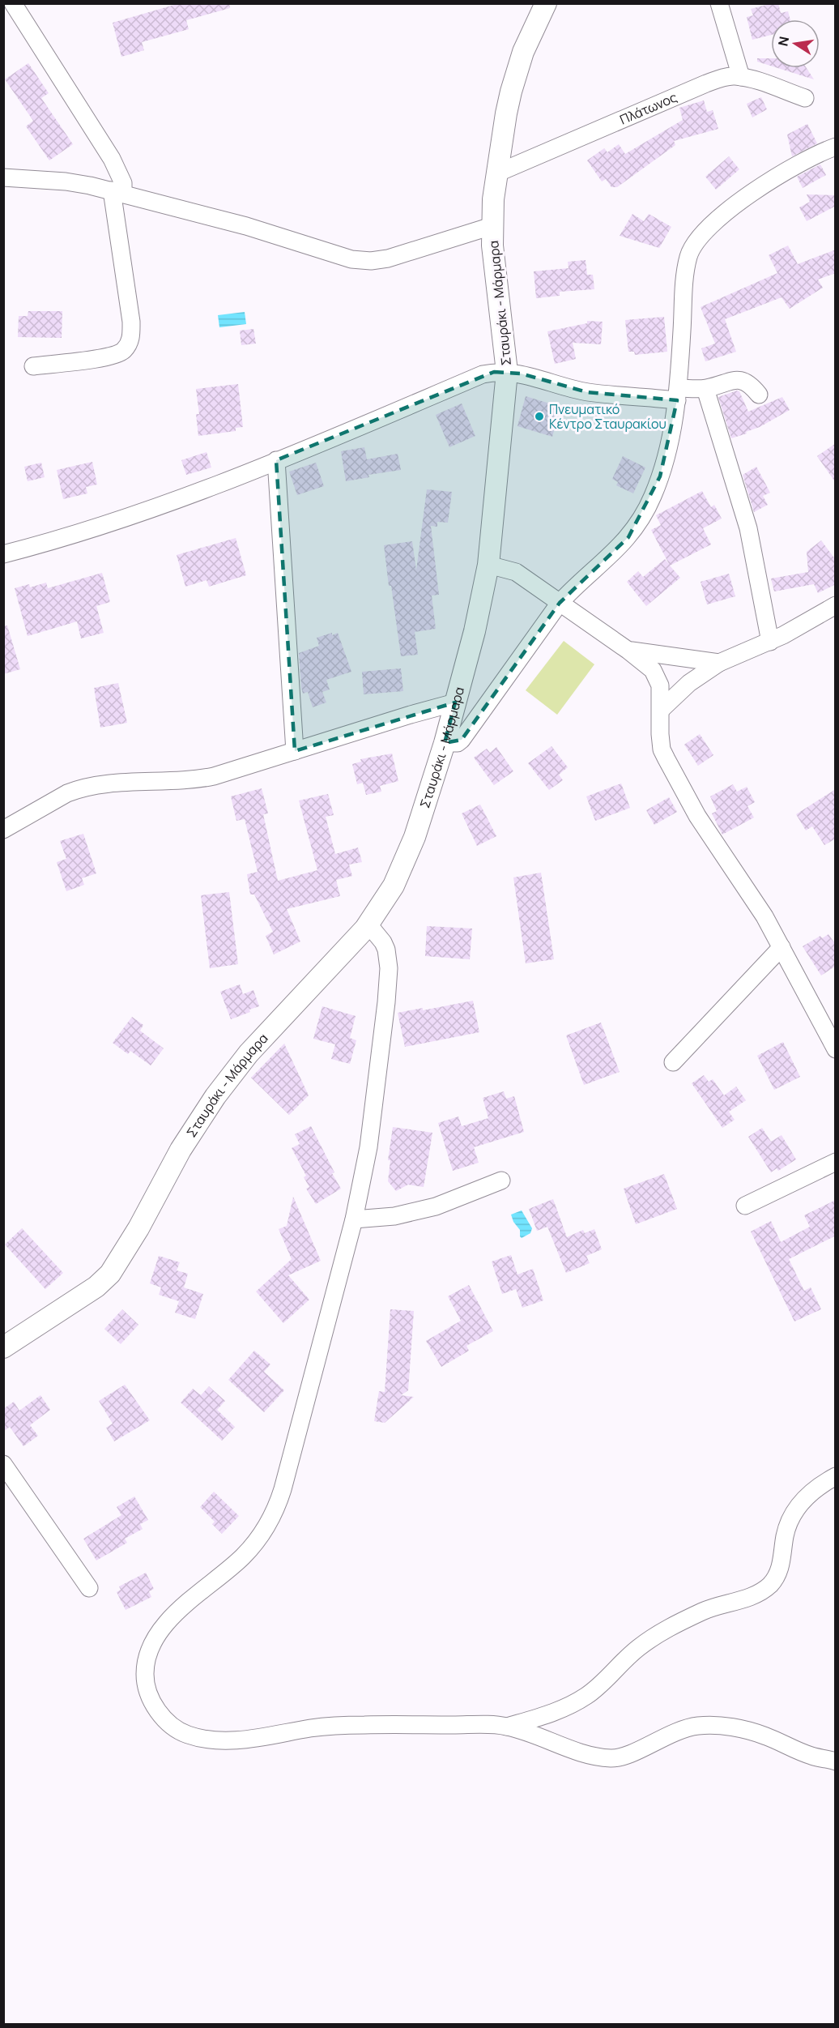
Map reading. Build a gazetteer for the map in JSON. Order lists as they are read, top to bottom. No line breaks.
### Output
{"streets":{"street":["Πλάτωνος","Σταυράκι - Μάρμαρα"]},"crossings":[["Πλάτωνος","Σταυράκι - Μάρμαρα"]],"places":["Πνευματικό Κέντρο Σταυρακίου"],"north":"left"}
